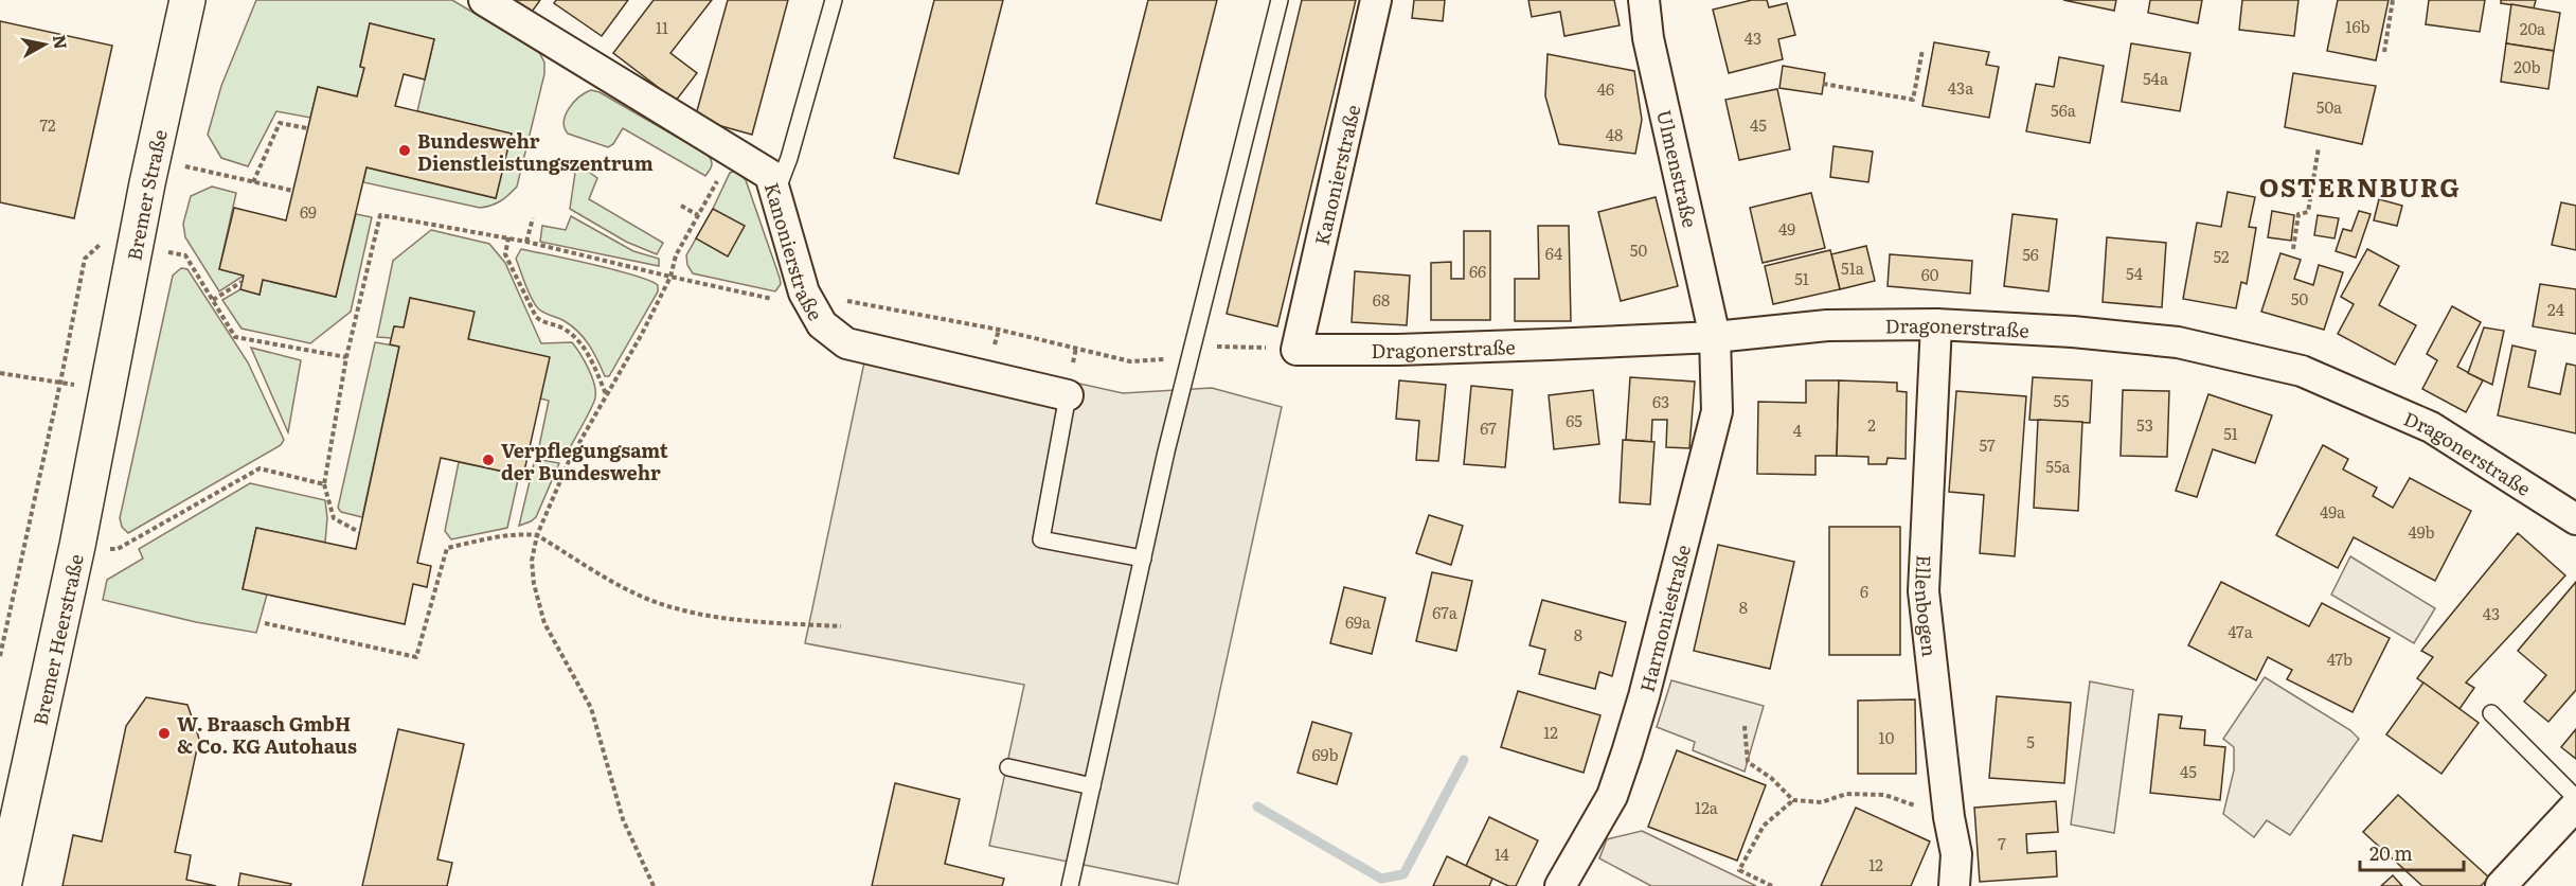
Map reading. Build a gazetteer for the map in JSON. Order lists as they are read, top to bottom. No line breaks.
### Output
{"streets":{"street":["Ulmenstraße","Kanonierstraße","Bremer Straße","Dragonerstraße","Ellenbogen","Harmoniestraße","Bremer Heerstraße"]},"crossings":[["Ulmenstraße","Dragonerstraße"],["Ulmenstraße","Harmoniestraße"],["Kanonierstraße","Dragonerstraße"],["Bremer Straße","Bremer Heerstraße"],["Dragonerstraße","Ellenbogen"],["Dragonerstraße","Harmoniestraße"]],"districts":["OSTERNBURG"],"places":["Bundeswehr Dienstleistungszentrum","Verpflegungsamt der Bundeswehr","W. Braasch GmbH & Co. KG Autohaus"],"house_numbers":["16b","11","20a","43","20b","54a","43a","46","50a","56a","72","45","48","69","49","50","64","56","52","51a","66","54","60","51","50","68","24","55","63","65","2","53","67","4","51","57","55a","49a","49b","6","8","67a","43","69a","47a","8","47b","12","10","5","69b","45","12a","7","14","12"],"scale_bar":"20 m","north":"right"}
